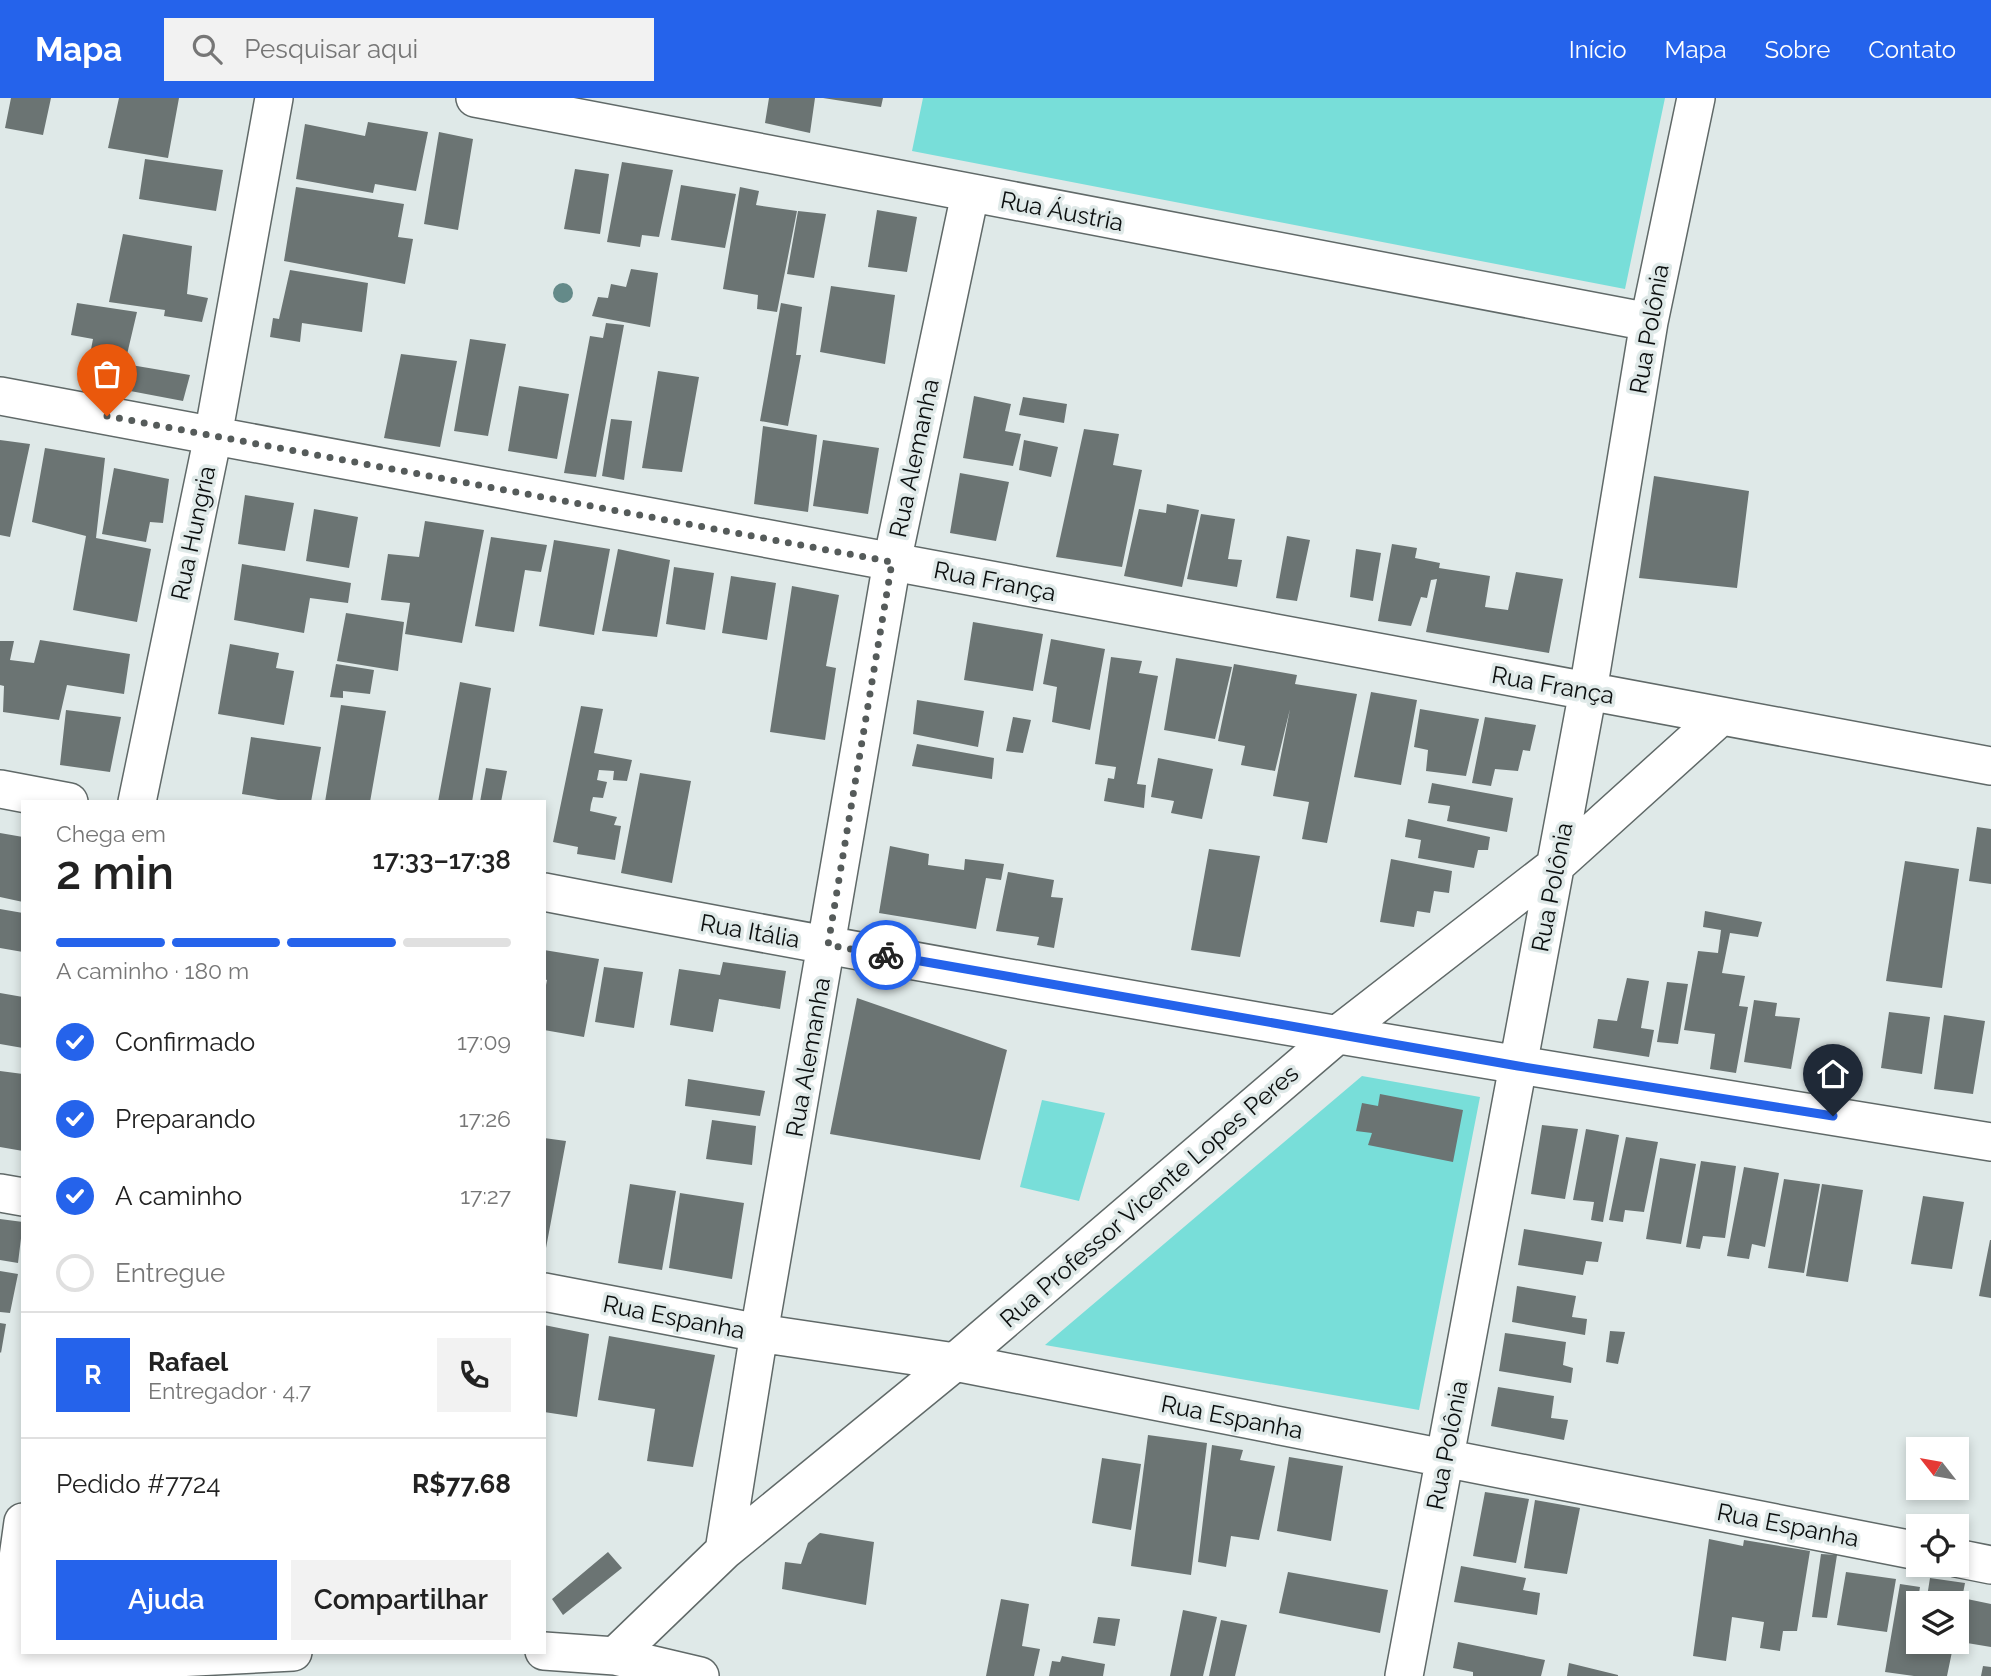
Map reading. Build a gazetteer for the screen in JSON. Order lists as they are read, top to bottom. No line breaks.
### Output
{"streets":{"street":["Rua Áustria","Rua Polônia","Rua Alemanha","Rua Hungria","Rua França","Rua Itália","Rua Professor Vicente Lopes Peres","Rua Espanha"]},"crossings":[["Rua Áustria","Rua Polônia"],["Rua Áustria","Rua Alemanha"],["Rua Polônia","Rua França"],["Rua Polônia","Rua Itália"],["Rua Polônia","Rua Professor Vicente Lopes Peres"],["Rua Polônia","Rua Espanha"],["Rua Alemanha","Rua França"],["Rua Alemanha","Rua Itália"],["Rua Alemanha","Rua Professor Vicente Lopes Peres"],["Rua Alemanha","Rua Espanha"],["Rua Hungria","Rua França"],["Rua França","Rua Professor Vicente Lopes Peres"],["Rua Itália","Rua Professor Vicente Lopes Peres"],["Rua Professor Vicente Lopes Peres","Rua Espanha"]],"north":"top left","page":{"header":"Mapa","search":"Pesquisar aqui","nav":["Início","Mapa","Sobre","Contato"],"heading":["2 min","Chega em","17:33–17:38"],"panel":["Rafael","Entregador · 4.7","Pedido #7724","R$77.68"],"bar":"A caminho · 180 m","list":[["Confirmado","17:09"],["Preparando","17:26"],["A caminho","17:27"],"Entregue"],"round":"R","buttons":["Ajuda","Compartilhar"]}}
